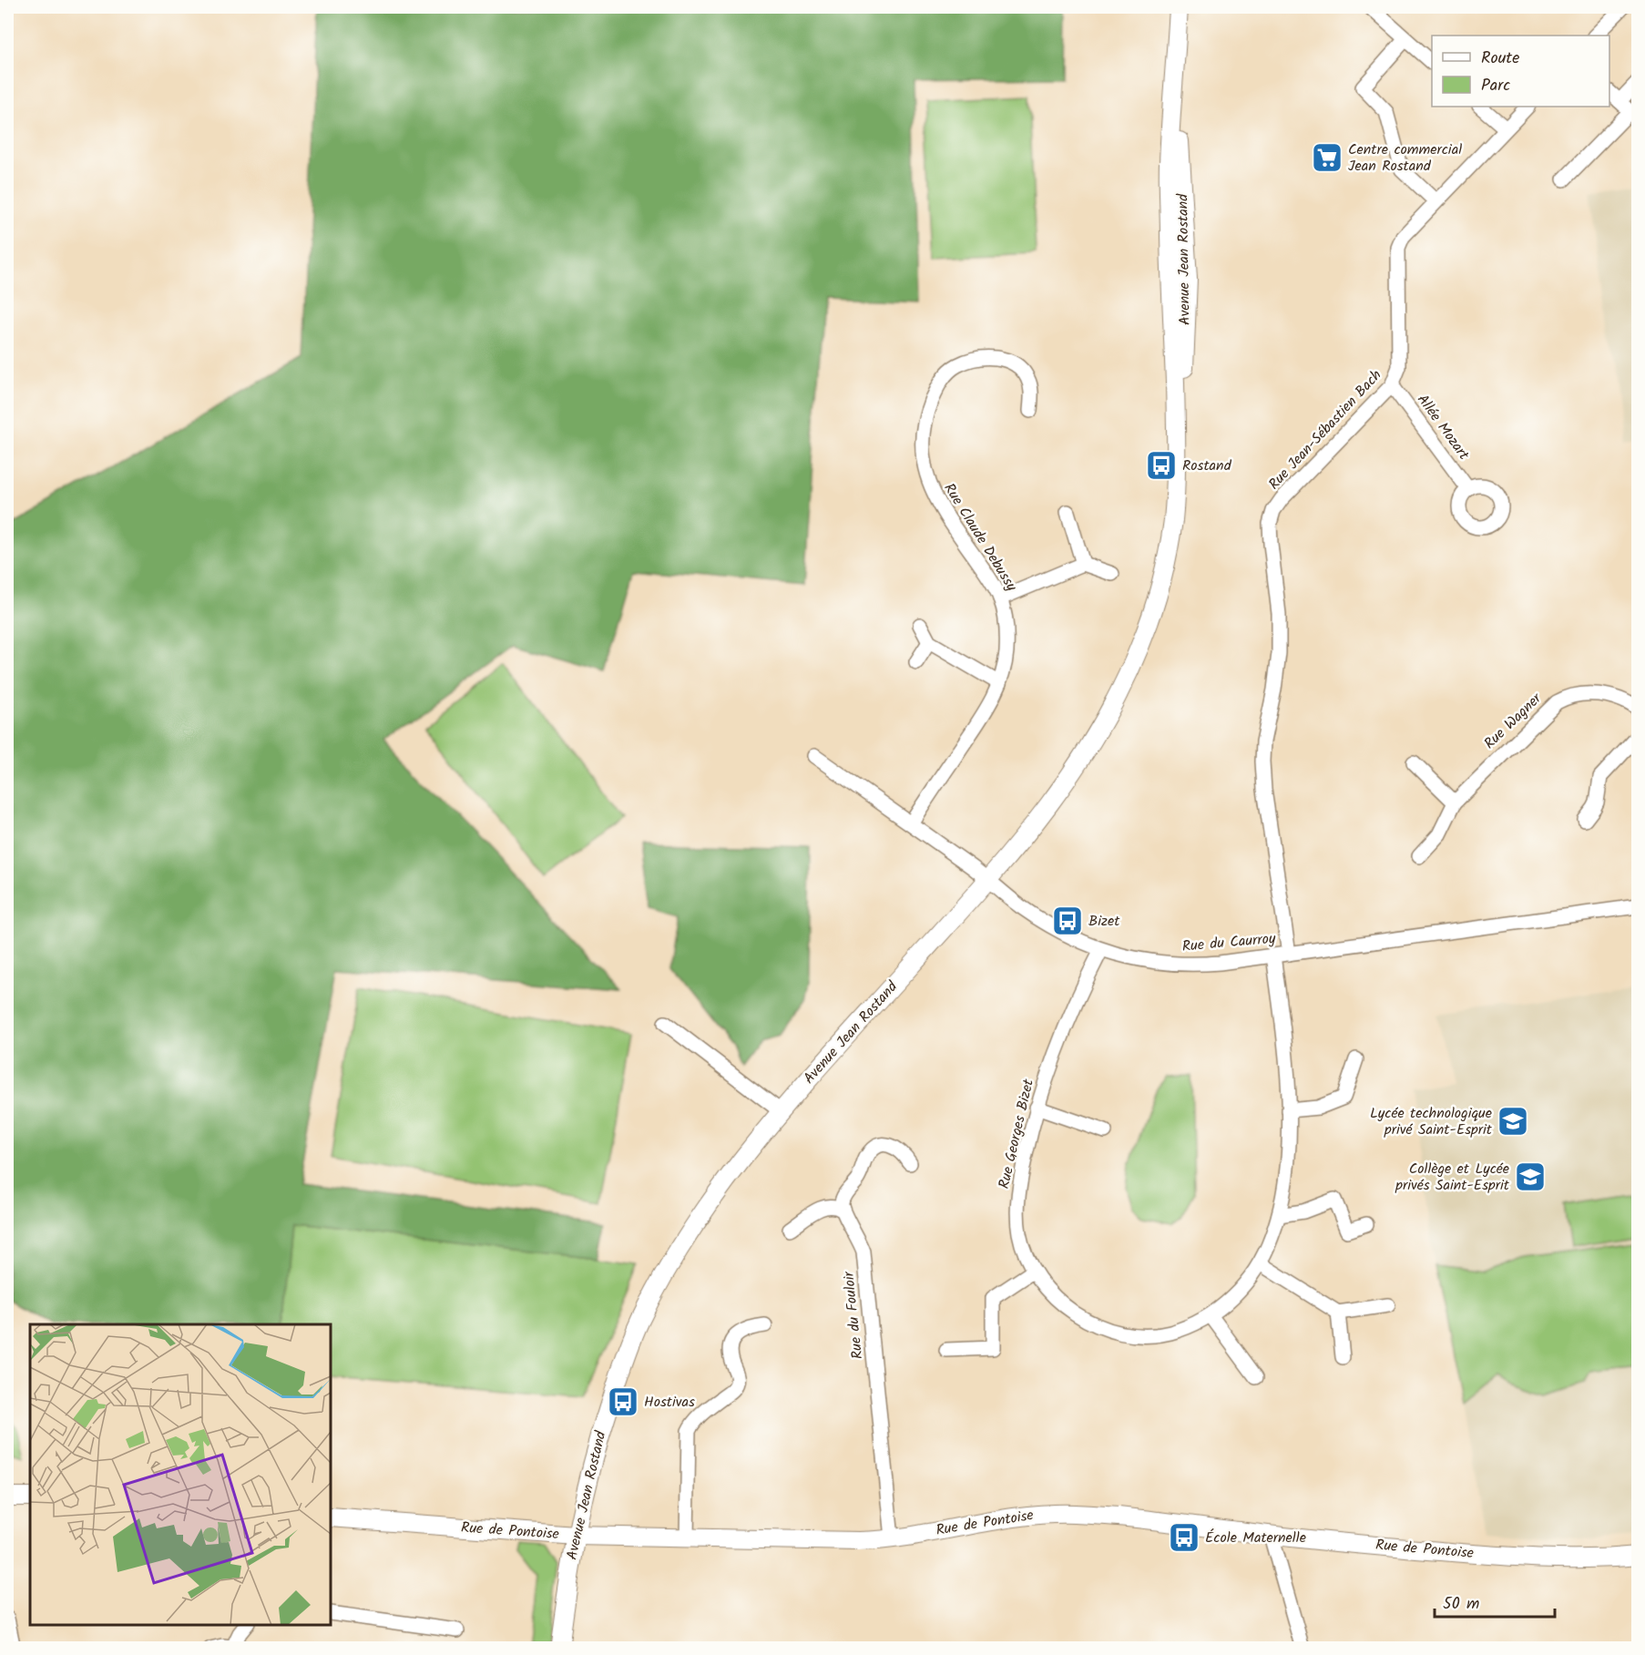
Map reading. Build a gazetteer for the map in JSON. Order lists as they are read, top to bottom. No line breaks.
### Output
{"streets":{"street":["Avenue Jean Rostand","Allée Mozart","Rue Jean-Sébastien Bach","Rue Claude Debussy","Rue Wagner","Rue du Caurroy","Rue Georges Bizet","Rue du Fouloir","Rue de Pontoise"]},"crossings":[["Avenue Jean Rostand","Rue du Caurroy"],["Avenue Jean Rostand","Rue de Pontoise"],["Allée Mozart","Rue Jean-Sébastien Bach"],["Rue Jean-Sébastien Bach","Rue du Caurroy"],["Rue Claude Debussy","Rue du Caurroy"],["Rue du Caurroy","Rue Georges Bizet"],["Rue du Fouloir","Rue de Pontoise"]],"places":{"supermarket":["Centre commercial Jean Rostand"],"bus stop":["Rostand","Bizet","Hostivas","École Maternelle"],"school or university":["Lycée technologique privé Saint-Esprit","Collège et Lycée privés Saint-Esprit"]},"legend":["Route","Parc"],"scale_bar":"50 m"}
